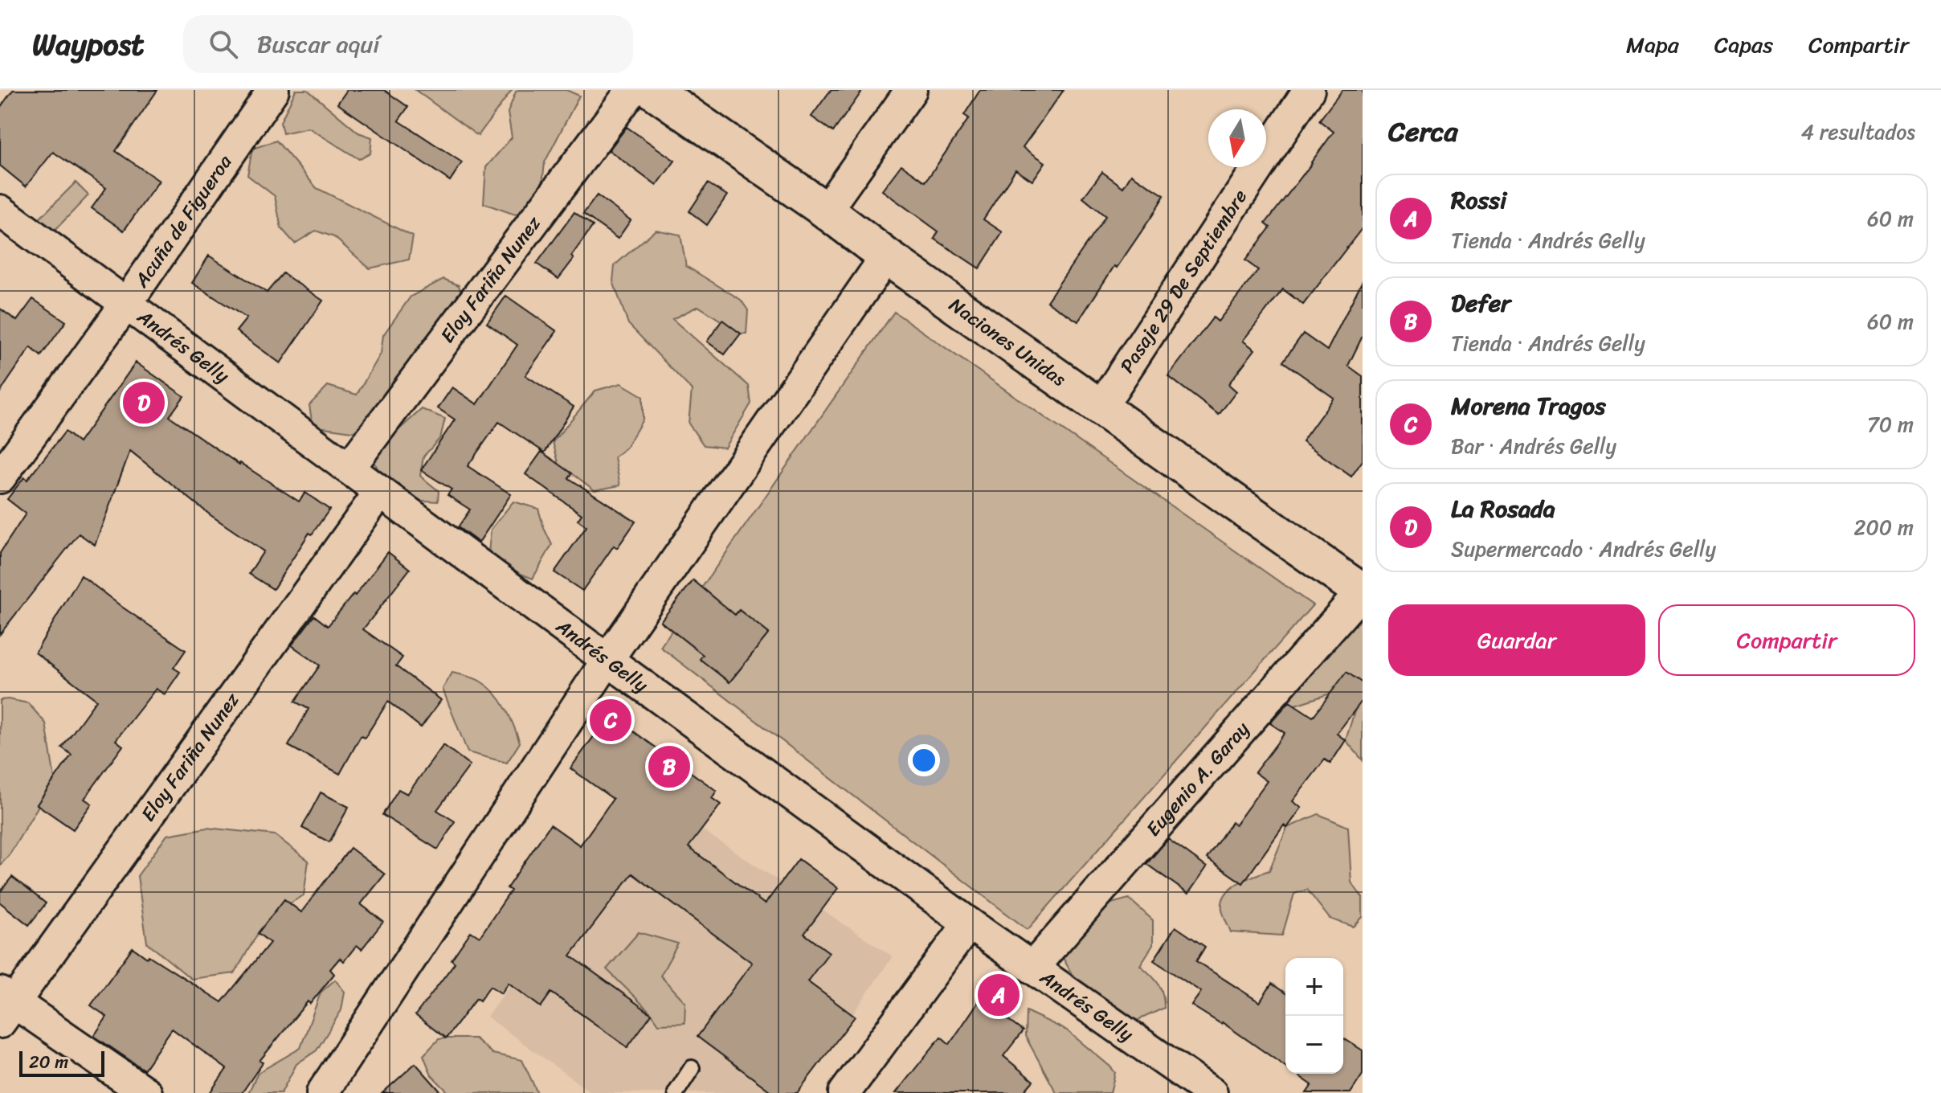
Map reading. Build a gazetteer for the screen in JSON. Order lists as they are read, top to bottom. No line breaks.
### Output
{"streets":{"street":["Acuña de Figueroa","Eloy Fariña Nunez","Pasaje 29 De Septiembre","Naciones Unidas","Andrés Gelly","Eugenio A. Garay"]},"crossings":[["Acuña de Figueroa","Andrés Gelly"],["Eloy Fariña Nunez","Andrés Gelly"],["Pasaje 29 De Septiembre","Naciones Unidas"],["Naciones Unidas","Eugenio A. Garay"],["Andrés Gelly","Eugenio A. Garay"]],"scale_bar":"20 m","north":"bottom","page":{"header":"Waypost","search":"Buscar aquí","nav":["Mapa","Capas","Compartir"],"heading":["Cerca","4 resultados"],"list":[{"mark":"A","name":"Rossi","note":"Tienda · Andrés Gelly","value":"60 m"},{"mark":"B","name":"Defer","note":"Tienda · Andrés Gelly","value":"60 m"},{"mark":"C","name":"Morena Tragos","note":"Bar · Andrés Gelly","value":"70 m"},{"mark":"D","name":"La Rosada","note":"Supermercado · Andrés Gelly","value":"200 m"}],"pins":["D","C","B","A"],"buttons":["Guardar","Compartir"],"map_buttons":["+","−"],"scale":"20 m"}}
